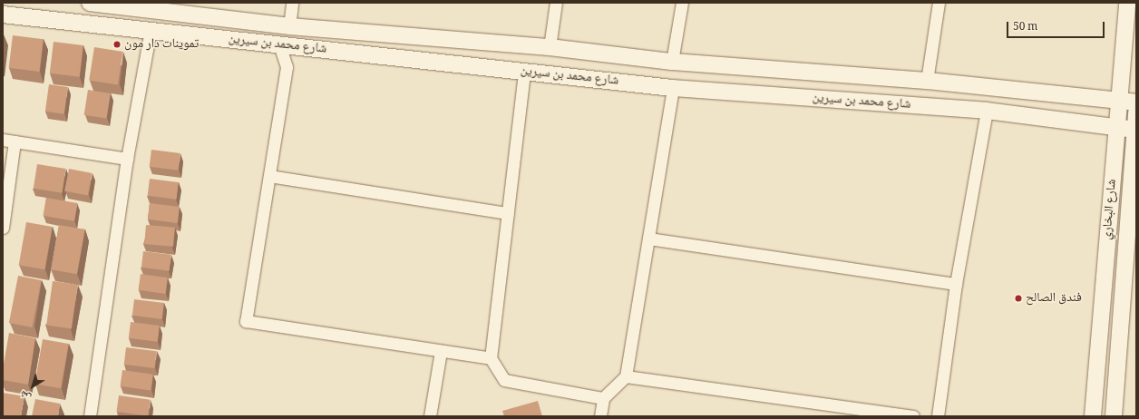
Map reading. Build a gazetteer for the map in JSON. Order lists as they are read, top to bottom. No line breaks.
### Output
{"streets":{"street":["شارع محمد بن سيرين","شارع البخاري"]},"crossings":[["شارع محمد بن سيرين","شارع البخاري"]],"places":["تموينات دار مون","فندق الصالح"],"scale_bar":"50 m","north":"bottom left"}
